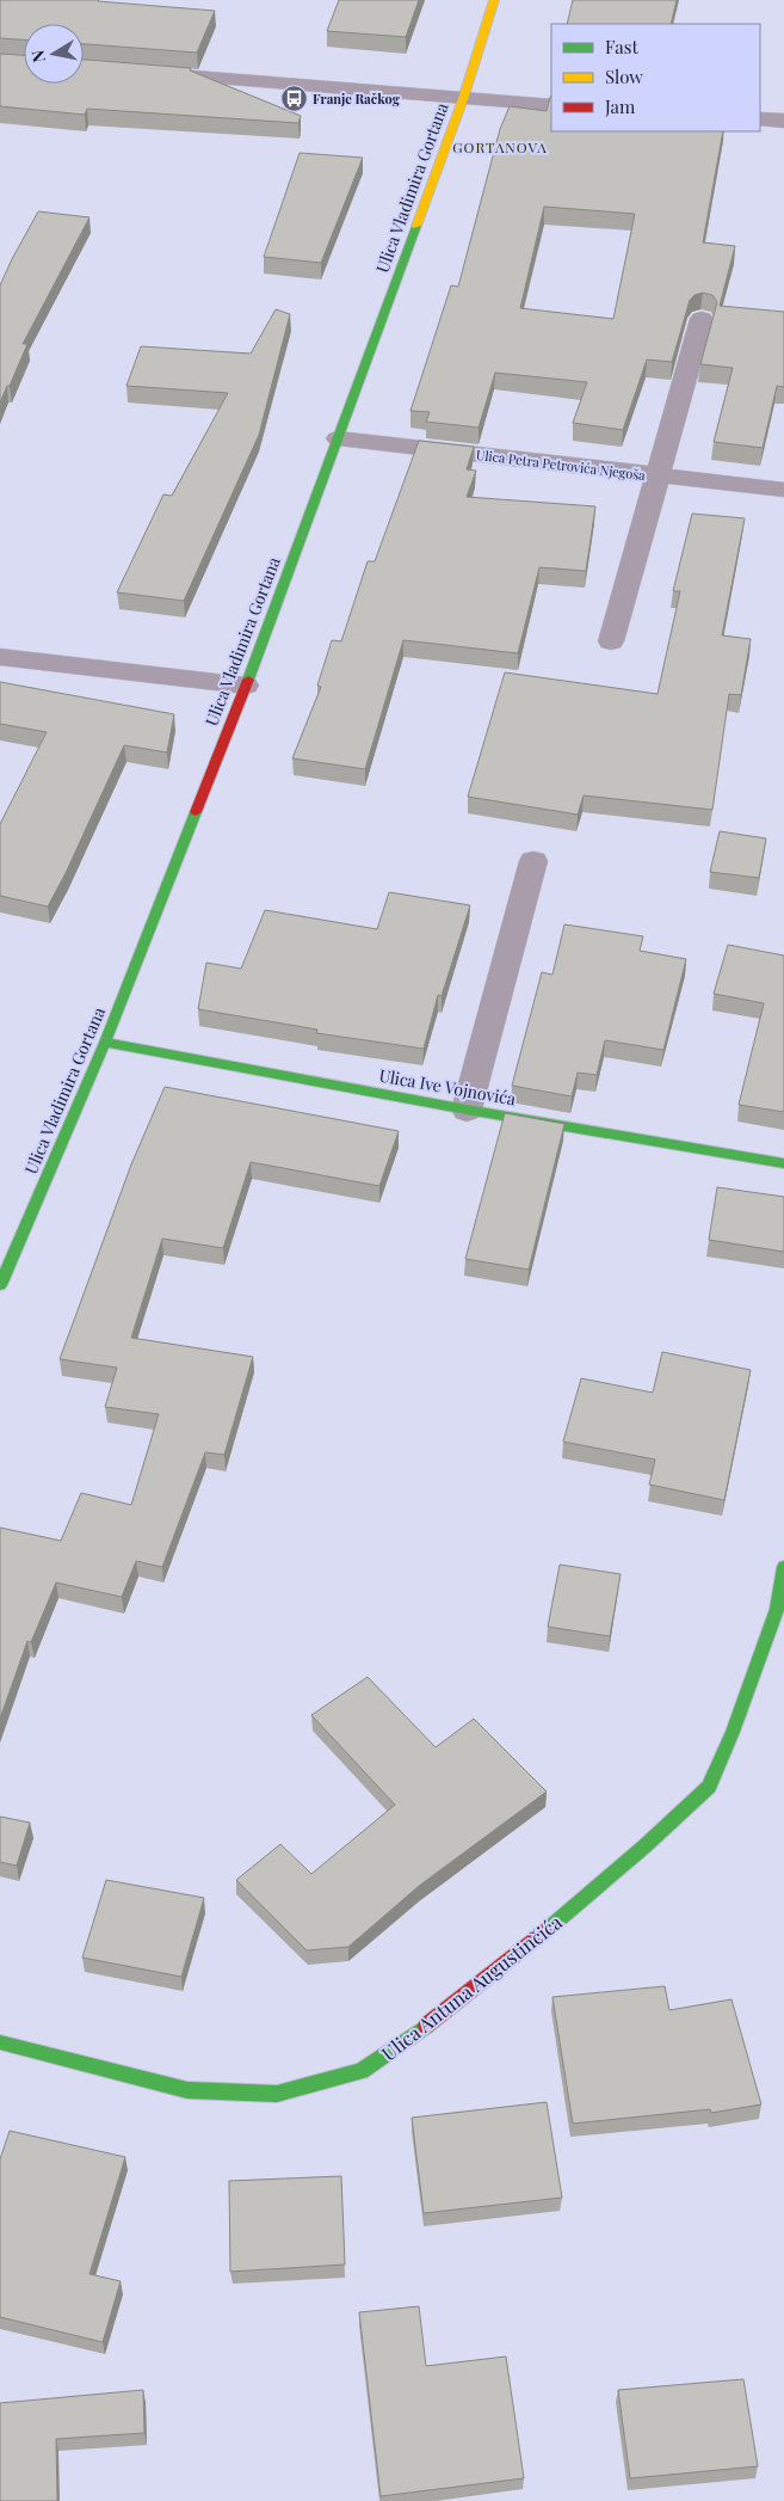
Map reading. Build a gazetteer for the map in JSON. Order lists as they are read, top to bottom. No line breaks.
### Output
{"streets":{"street":["Ulica Vladimira Gortana","Ulica Petra Petrovića Njegoša","Ulica Ive Vojnovića","Ulica Antuna Augustinčića"]},"crossings":[["Ulica Vladimira Gortana","Ulica Petra Petrovića Njegoša"],["Ulica Vladimira Gortana","Ulica Ive Vojnovića"]],"districts":["GORTANOVA"],"places":{"bus stop":["Franje Račkog"]},"legend":["Fast","Slow","Jam"],"north":"left"}
